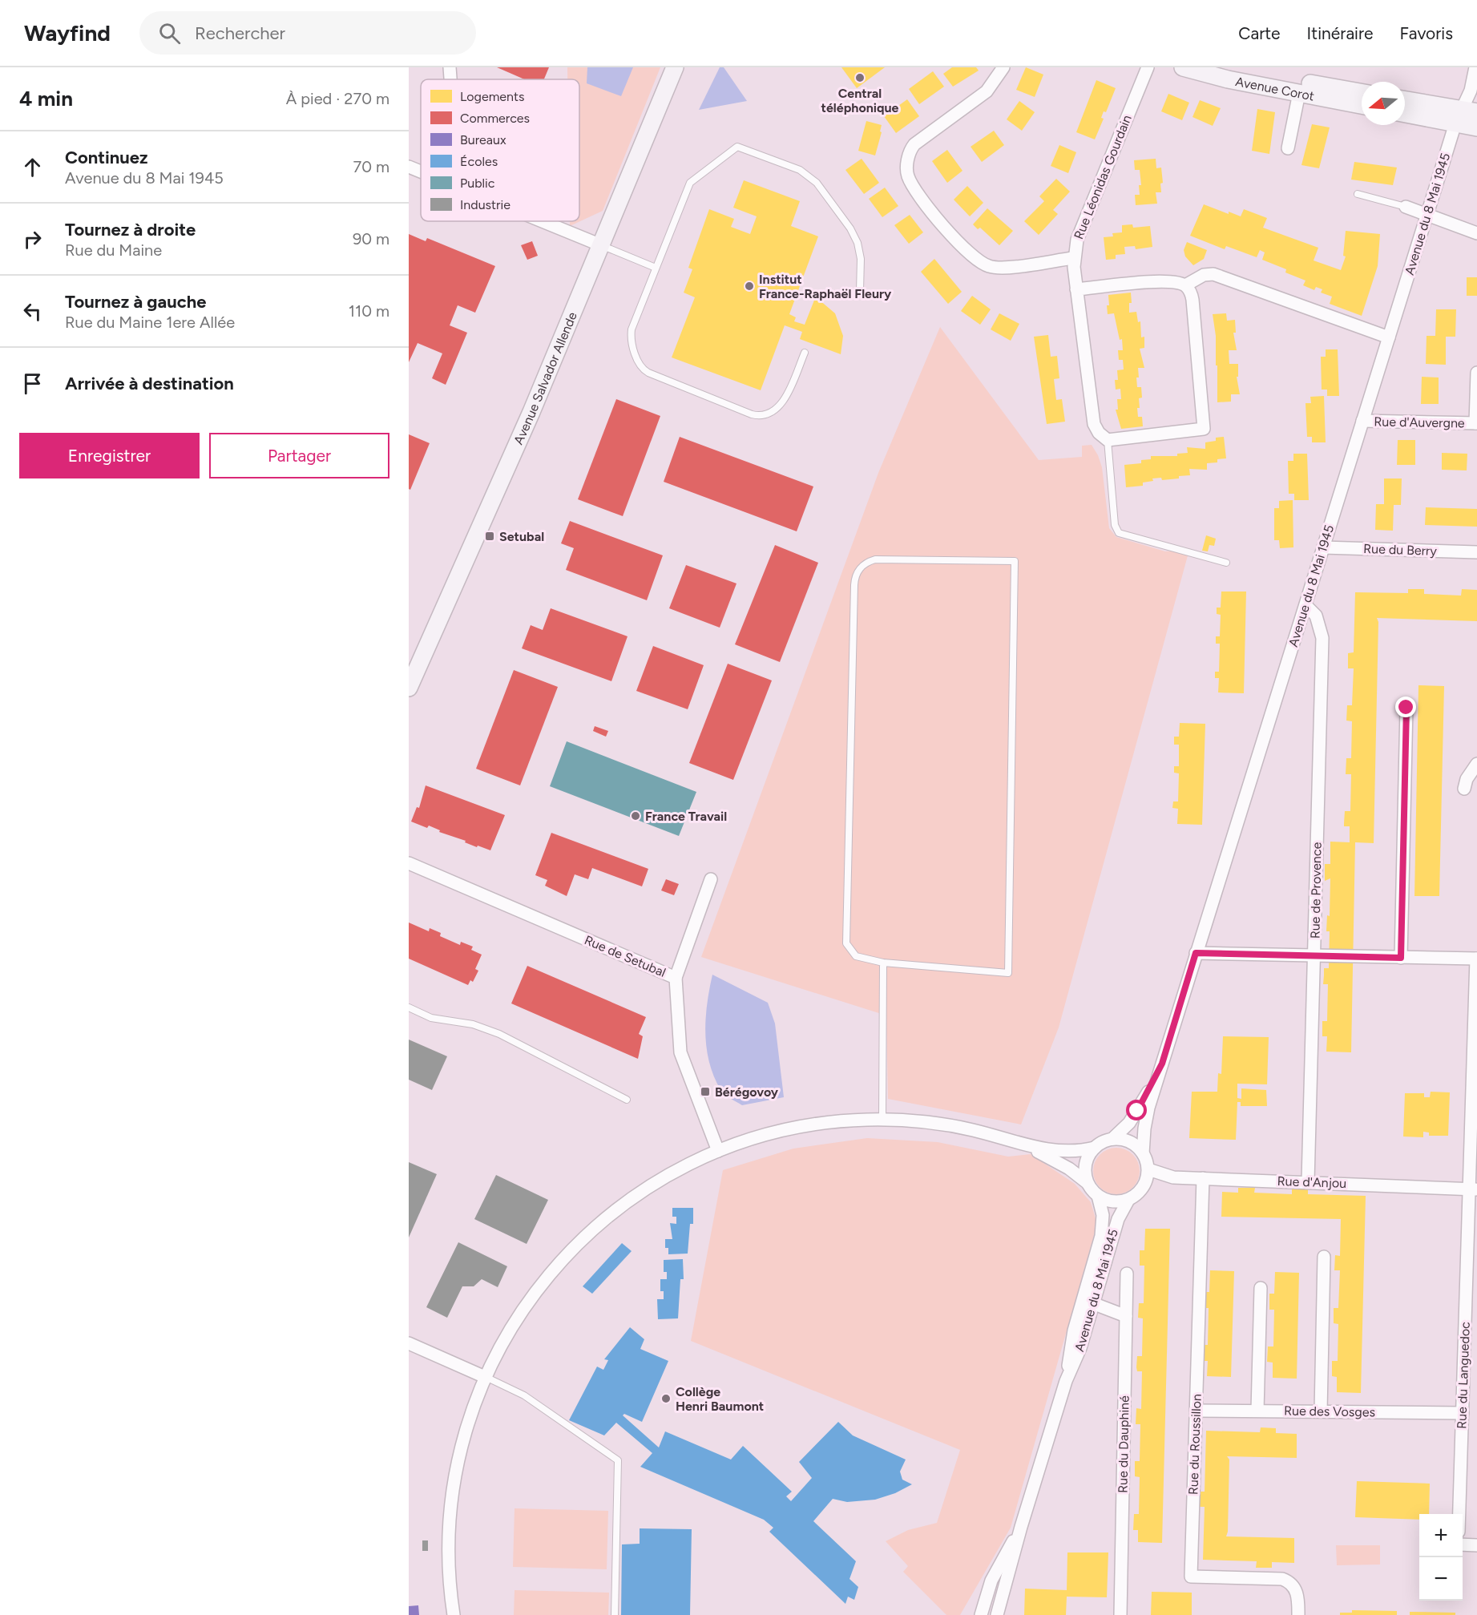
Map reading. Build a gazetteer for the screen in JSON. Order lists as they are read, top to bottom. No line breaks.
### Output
{"streets":{"street":["Avenue Corot","Rue Léonidas Gourdain","Avenue du 8 Mai 1945","Avenue Salvador Allende","Rue d'Auvergne","Rue du Berry","Rue de Provence","Rue de Setubal","Rue d'Anjou","Rue du Languedoc","Rue des Vosges","Rue du Dauphiné","Rue du Roussillon"]},"crossings":[["Avenue du 8 Mai 1945","Rue d'Auvergne"],["Avenue du 8 Mai 1945","Rue du Berry"],["Avenue du 8 Mai 1945","Rue de Provence"],["Avenue du 8 Mai 1945","Rue d'Anjou"],["Rue de Provence","Rue d'Anjou"],["Rue d'Anjou","Rue du Languedoc"],["Rue d'Anjou","Rue du Roussillon"],["Rue du Languedoc","Rue des Vosges"],["Rue des Vosges","Rue du Roussillon"]],"places":{"other":["Central téléphonique","Institut France-Raphaël Fleury","France Travail","Collège Henri Baumont"],"transit":["Setubal","Bérégovoy"]},"legend":["Logements","Commerces","Bureaux","Écoles","Public","Industrie"],"north":"left","page":{"header":"Wayfind","search":"Rechercher","nav":["Carte","Itinéraire","Favoris"],"heading":["4 min","À pied · 270 m"],"list":[["Continuez","Avenue du 8 Mai 1945","70 m"],["Tournez à droite","Rue du Maine","90 m"],["Tournez à gauche","Rue du Maine 1ere Allée","110 m"],"Arrivée à destination"],"buttons":["Enregistrer","Partager"],"map_buttons":["+","−"]}}
